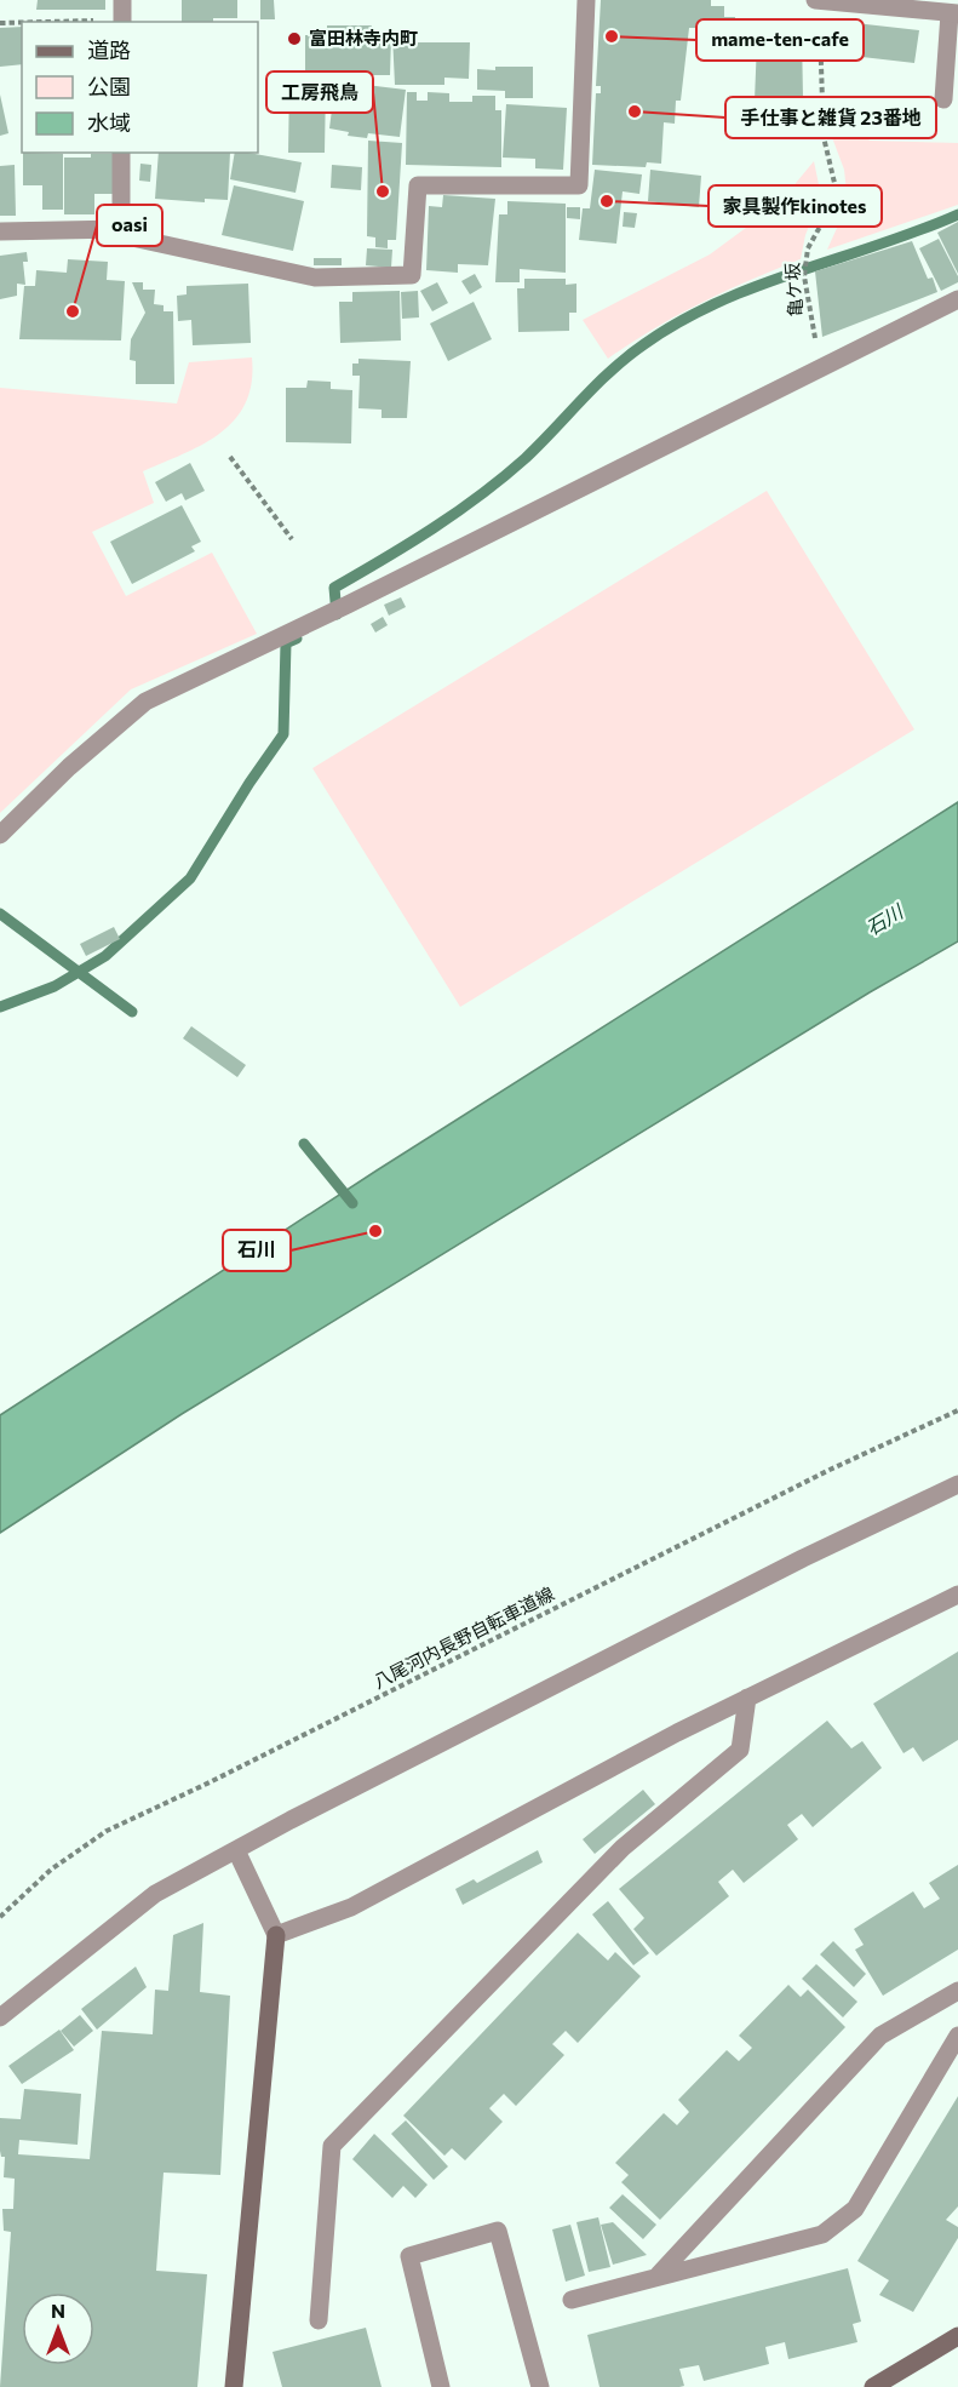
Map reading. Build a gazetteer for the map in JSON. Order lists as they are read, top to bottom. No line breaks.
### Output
{"streets":{"path":["亀ケ坂","八尾河内長野自転車道線"]},"water":["石川"],"places":["mame-ten-cafe","富田林寺内町","手仕事と雑貨 23番地","工房飛鳥","家具製作kinotes","oasi","石川"],"legend":["道路","公園","水域"],"north":"top"}
